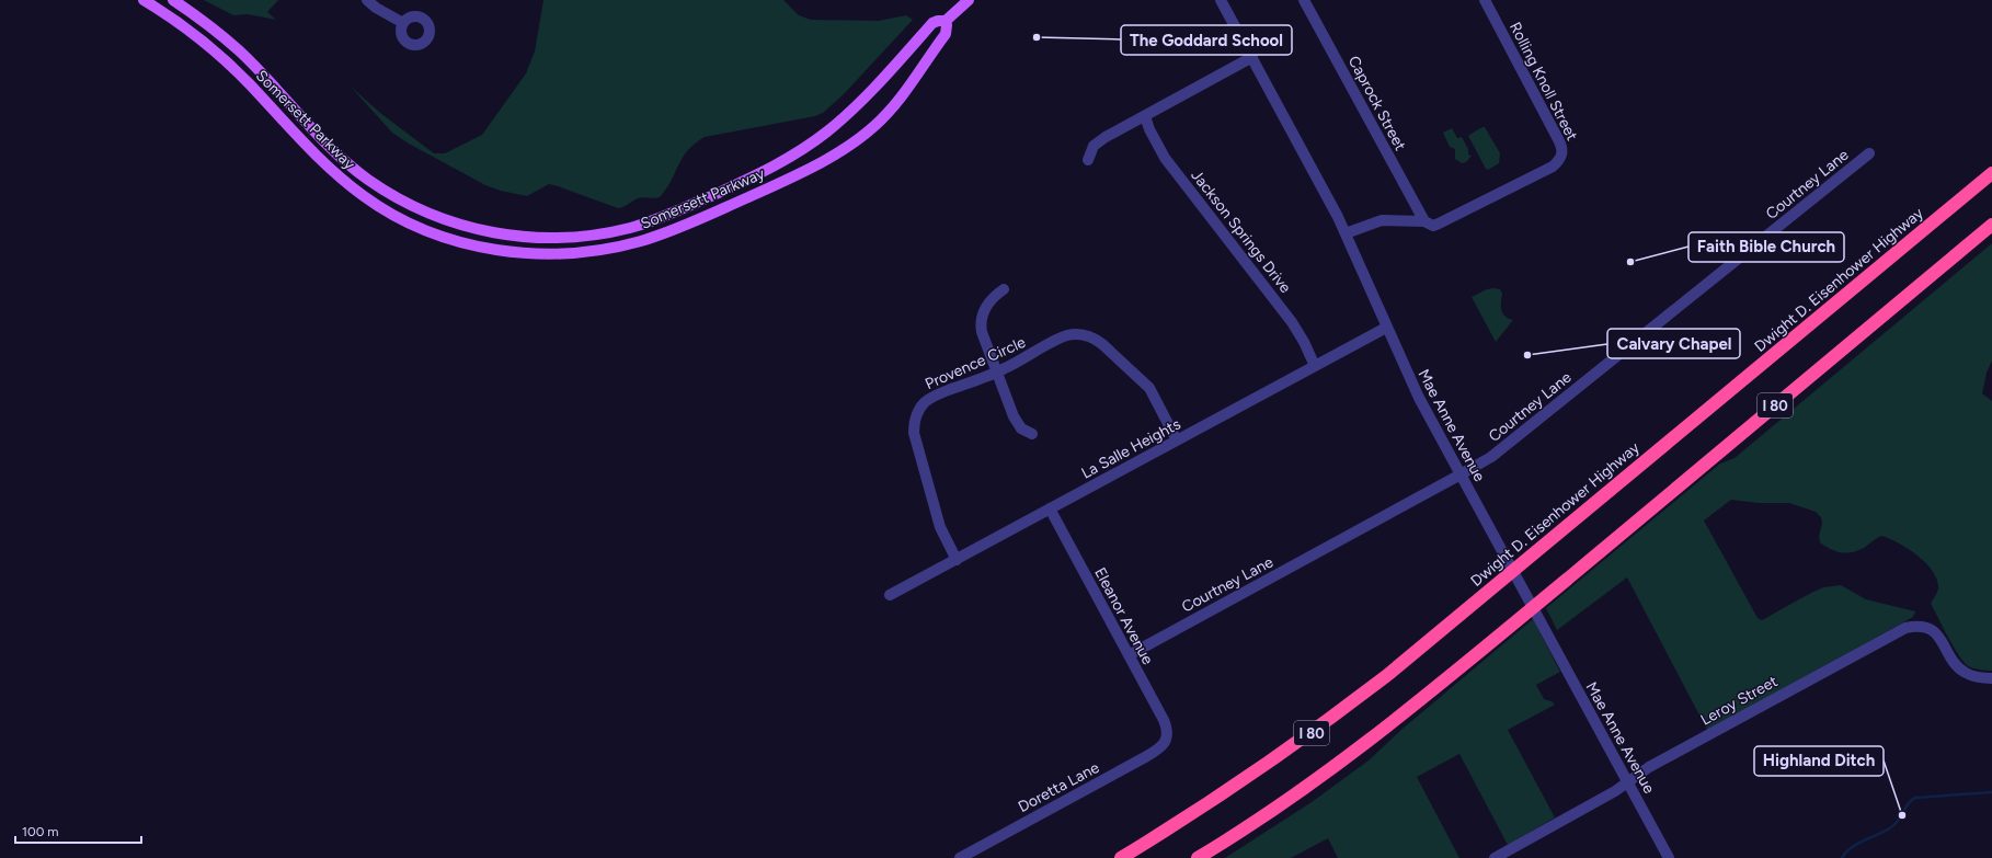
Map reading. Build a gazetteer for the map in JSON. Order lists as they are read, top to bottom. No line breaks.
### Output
{"streets":{"highway":["Dwight D. Eisenhower Highway","I 80"],"main road":["Somersett Parkway"],"street":["Rolling Knoll Street","Caprock Street","Courtney Lane","Jackson Springs Drive","Provence Circle","Mae Anne Avenue","La Salle Heights","Eleanor Avenue","Leroy Street","Doretta Lane"]},"crossings":[["Rolling Knoll Street","Caprock Street"],["Courtney Lane","Mae Anne Avenue"],["Courtney Lane","Eleanor Avenue"],["Jackson Springs Drive","La Salle Heights"],["Provence Circle","La Salle Heights"],["Mae Anne Avenue","La Salle Heights"],["Mae Anne Avenue","Leroy Street"],["La Salle Heights","Eleanor Avenue"],["Eleanor Avenue","Doretta Lane"]],"places":["The Goddard School","Faith Bible Church","Calvary Chapel","Highland Ditch"],"scale_bar":"100 m"}
